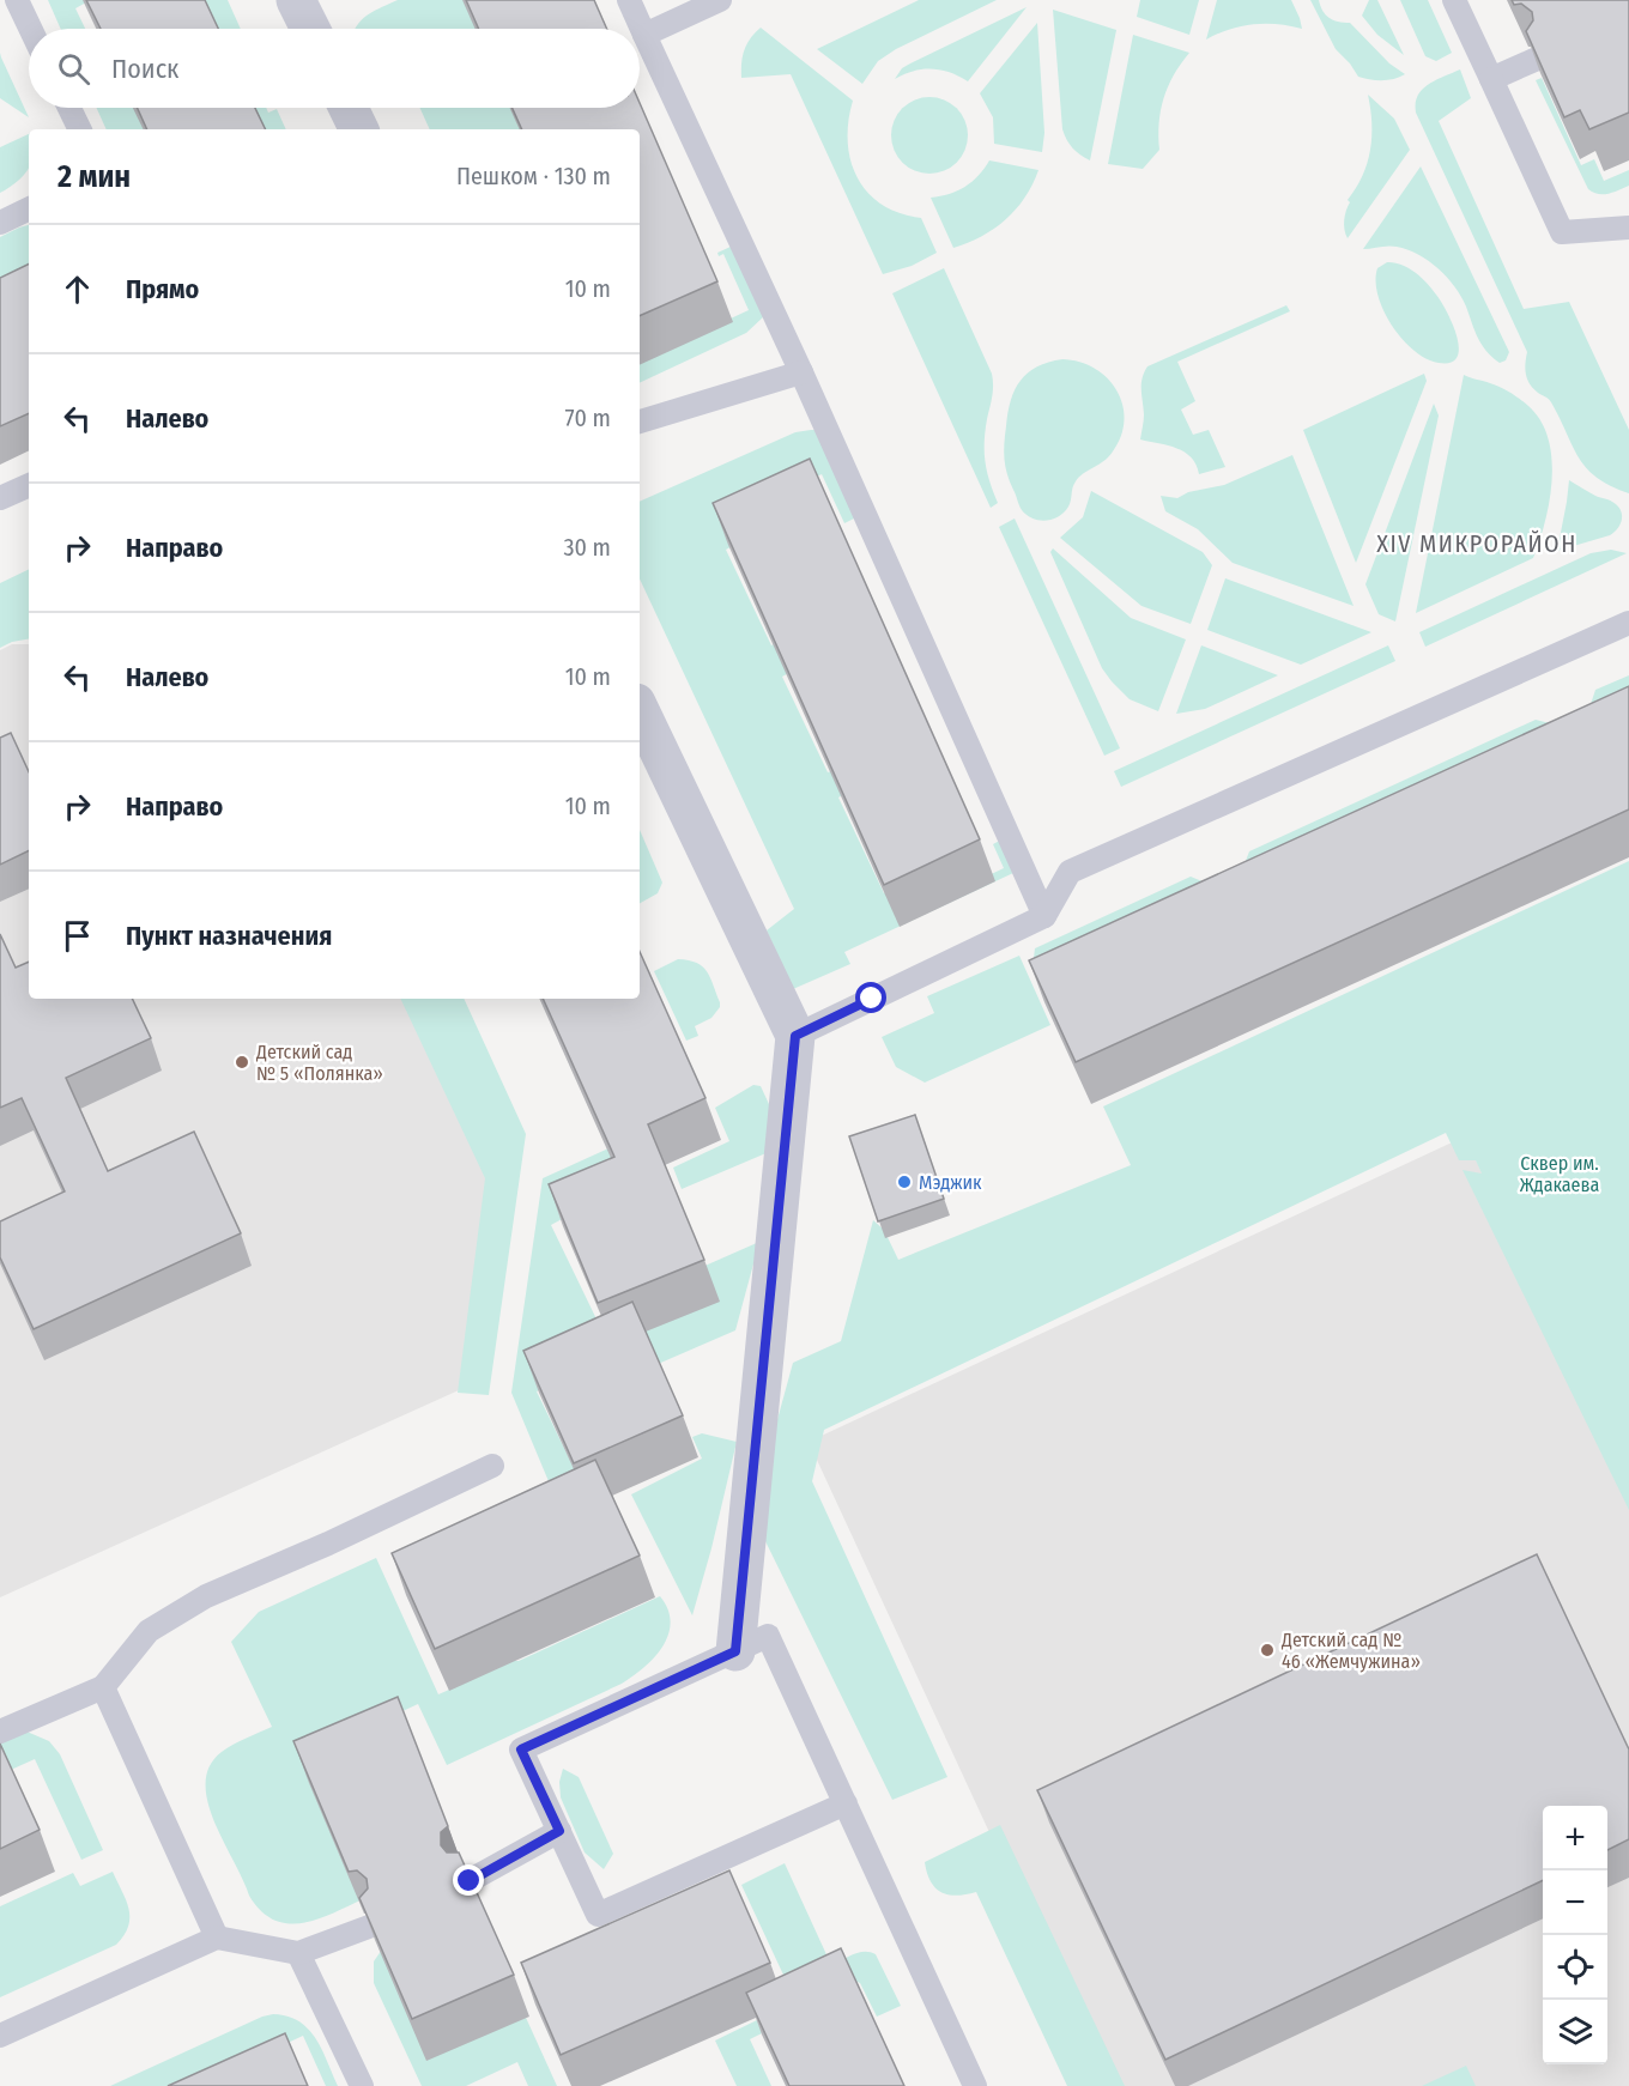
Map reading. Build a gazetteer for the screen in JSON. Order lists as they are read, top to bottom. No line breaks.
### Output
{"districts":["XIV МИКРОРАЙОН"],"parks":["Сквер им. Ждакаева"],"places":["Детский сад № 5 «Полянка»","Мэджик","Детский сад № 46 «Жемчужина»"],"page":{"search":"Поиск","heading":["2 мин","Пешком · 130 m"],"list":[["Прямо","10 m"],["Налево","70 m"],["Направо","30 m"],["Налево","10 m"],["Направо","10 m"],"Пункт назначения"],"map_buttons":["+","−"]}}
